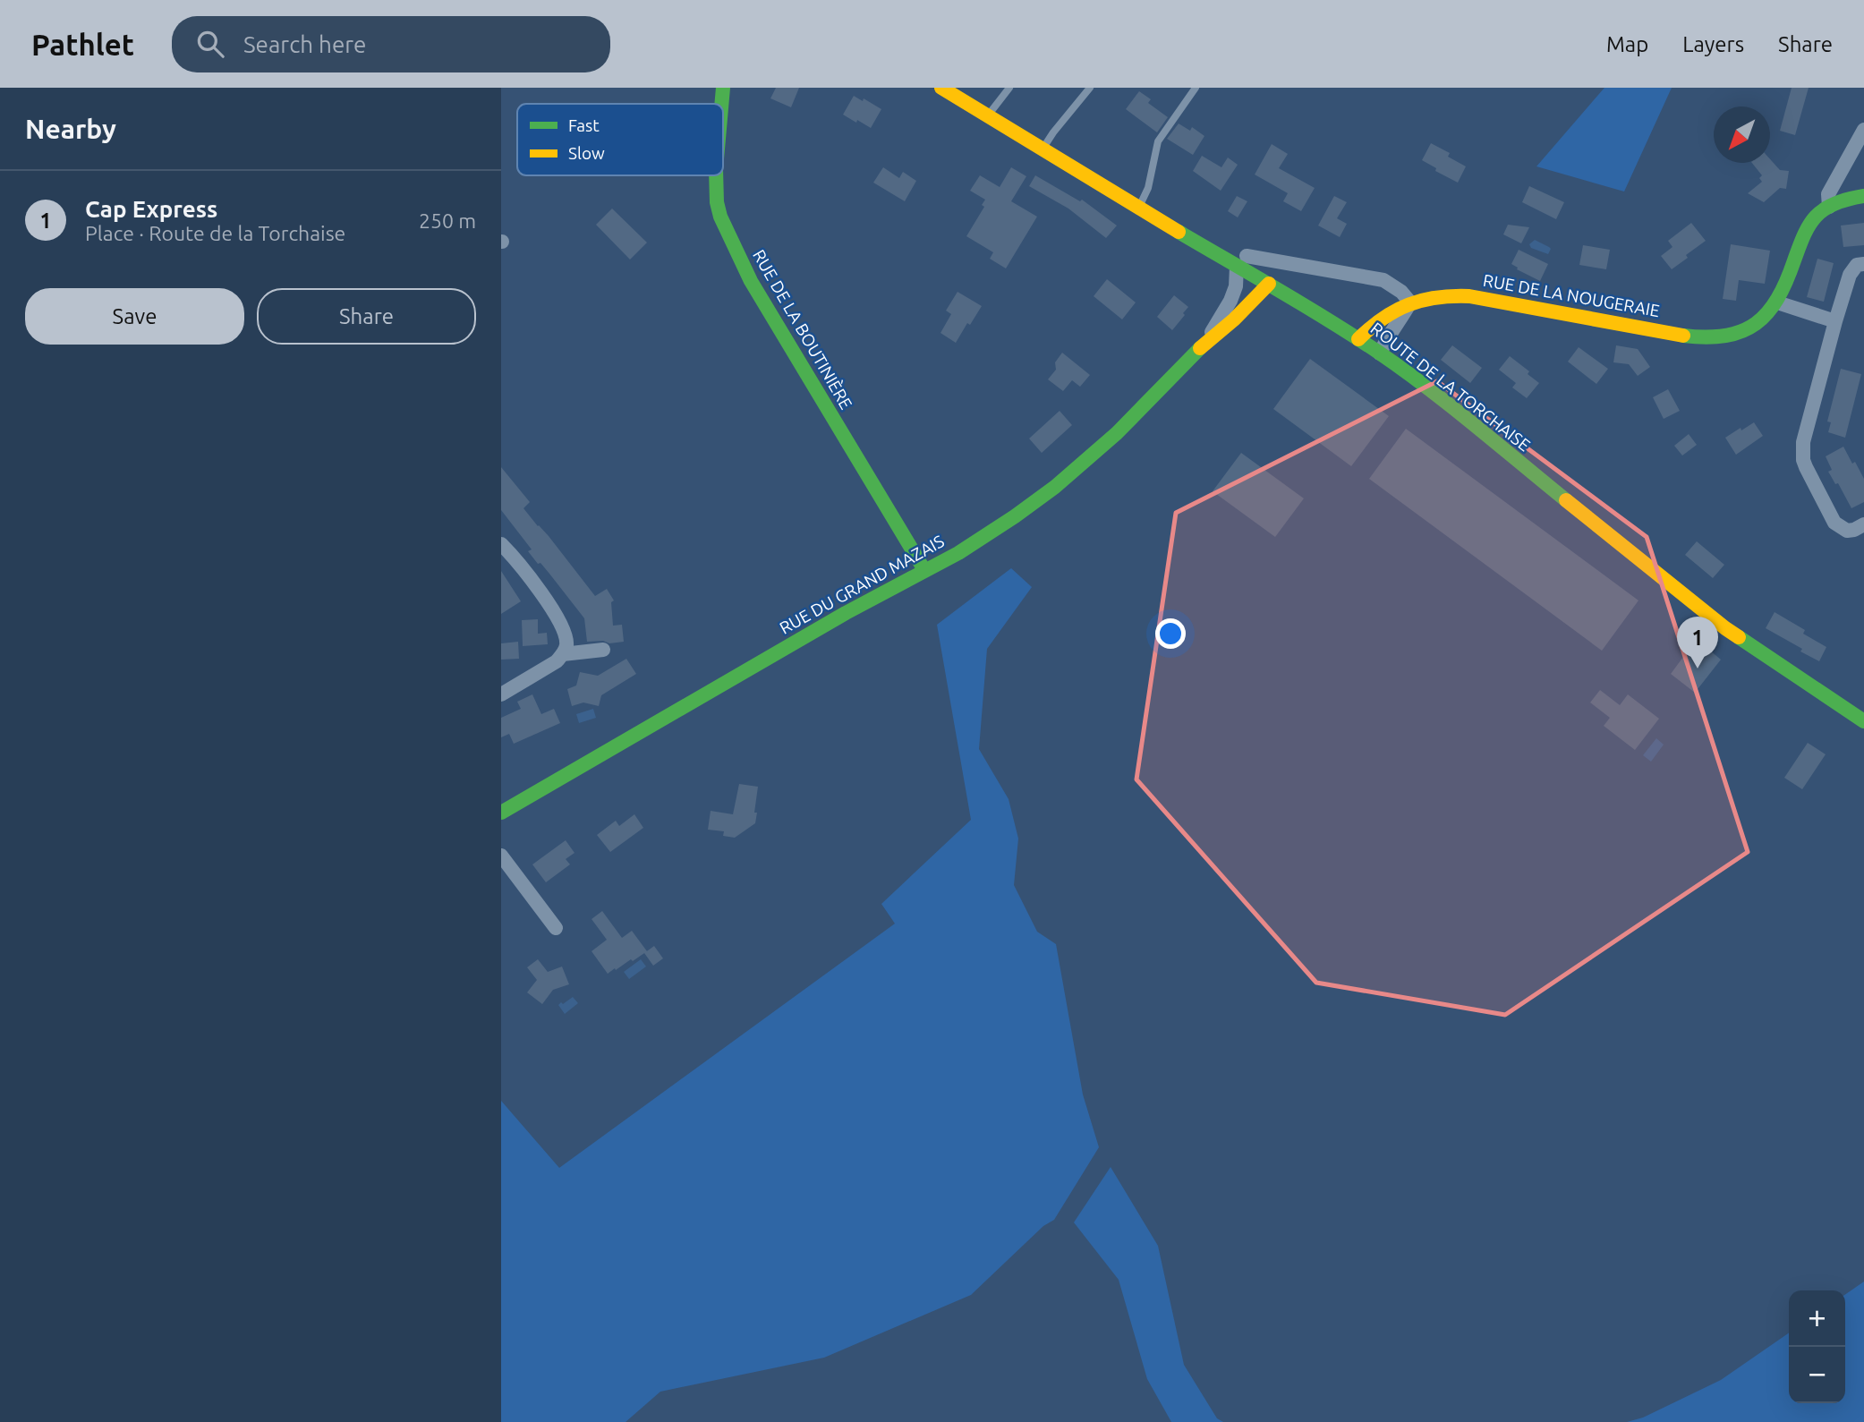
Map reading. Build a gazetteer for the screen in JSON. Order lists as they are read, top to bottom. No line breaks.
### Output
{"streets":{"street":["RUE DE LA NOUGERAIE","RUE DE LA BOUTINIÈRE","ROUTE DE LA TORCHAISE","RUE DU GRAND MAZAIS"]},"crossings":[["RUE DE LA NOUGERAIE","ROUTE DE LA TORCHAISE"],["RUE DE LA BOUTINIÈRE","RUE DU GRAND MAZAIS"],["ROUTE DE LA TORCHAISE","RUE DU GRAND MAZAIS"]],"legend":["Fast","Slow"],"north":"bottom left","page":{"header":"Pathlet","search":"Search here","nav":["Map","Layers","Share"],"heading":"Nearby","list":[{"mark":"1","name":"Cap Express","note":"Place · Route de la Torchaise","value":"250 m"}],"buttons":["Save","Share"],"pins":"1","map_buttons":["+","−"]}}
